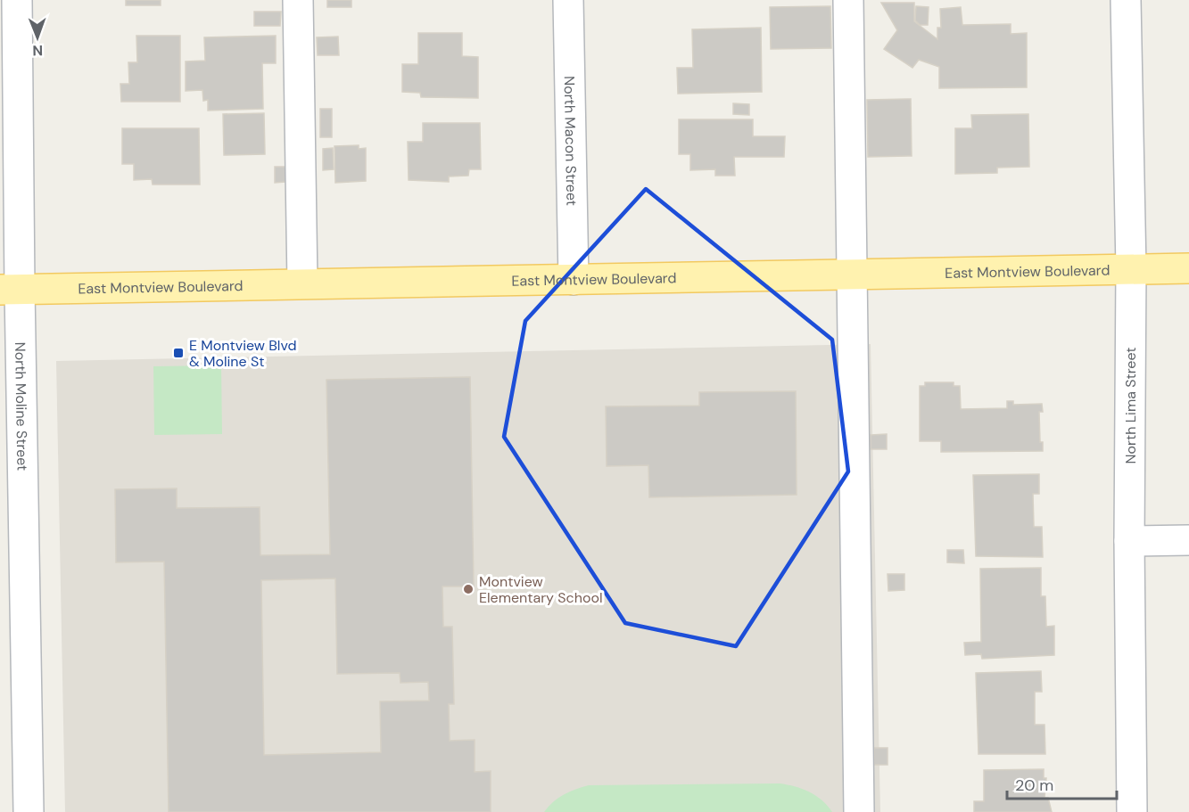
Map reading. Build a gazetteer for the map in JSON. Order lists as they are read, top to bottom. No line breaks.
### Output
{"streets":{"main road":["East Montview Boulevard"],"street":["North Macon Street","North Lima Street","North Moline Street"]},"crossings":[["North Macon Street","East Montview Boulevard"],["East Montview Boulevard","North Lima Street"],["East Montview Boulevard","North Moline Street"]],"places":{"transit":["E Montview Blvd & Moline St"],"other":["Montview Elementary School"]},"scale_bar":"20 m","north":"bottom"}
